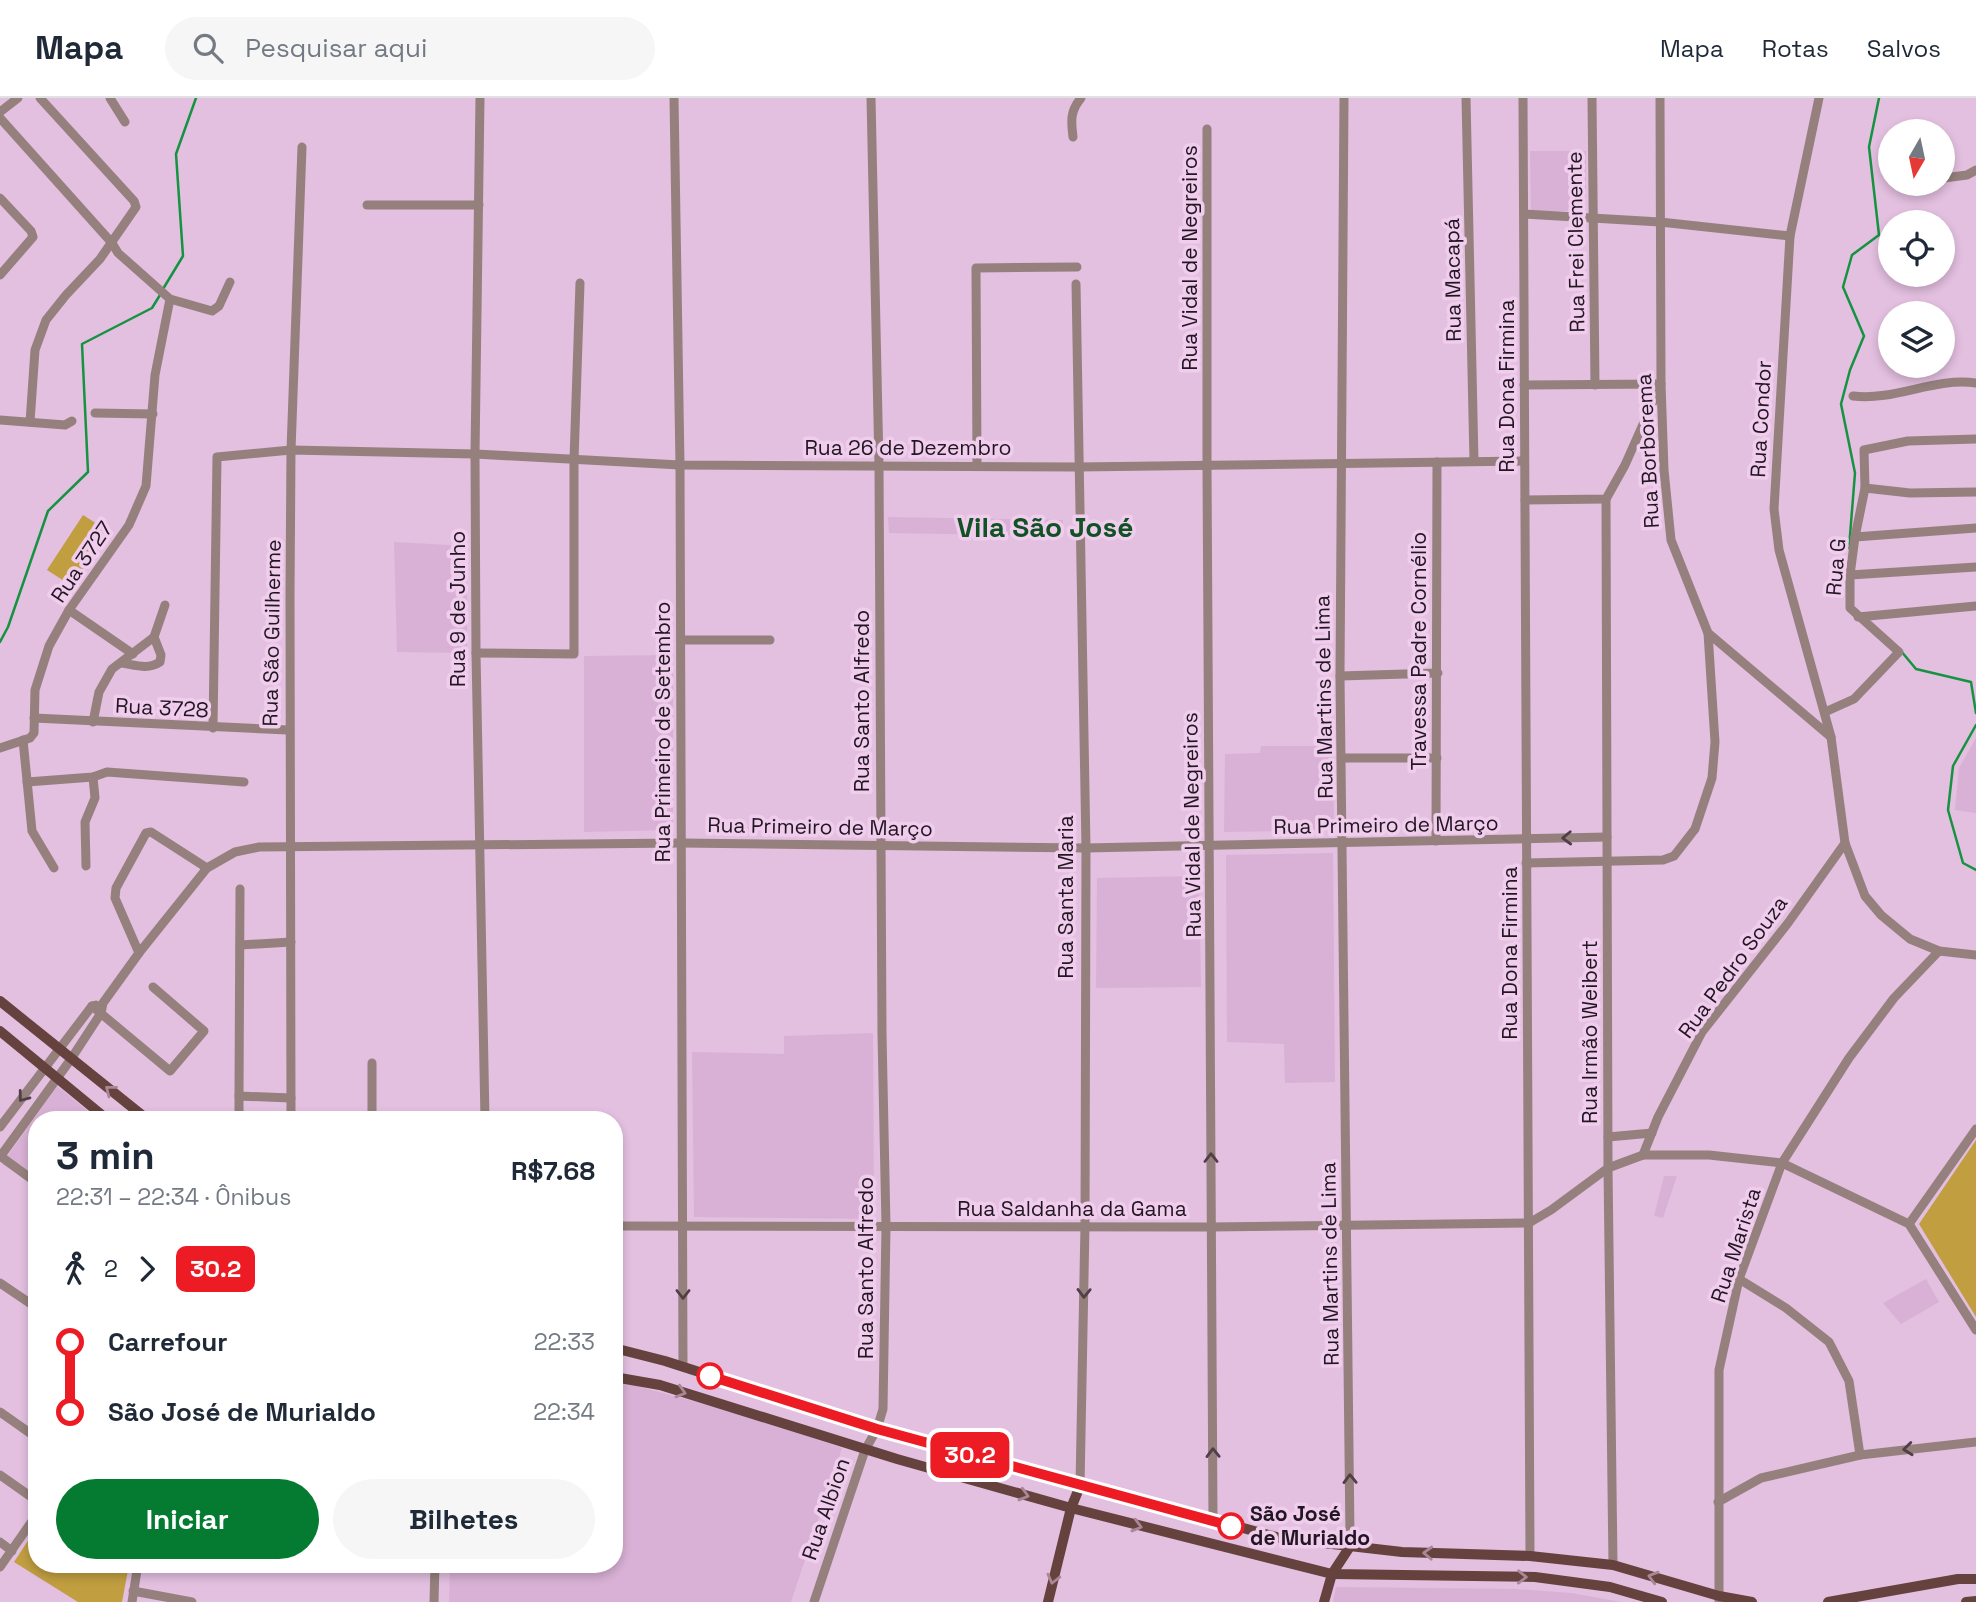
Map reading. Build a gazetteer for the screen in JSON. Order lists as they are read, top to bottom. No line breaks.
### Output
{"streets":{"main road":["Rua Santa Maria"],"street":["Rua Frei Clemente","Rua Vidal de Negreiros","Rua Macapá","Rua Dona Firmina","Rua Condor","Rua 26 de Dezembro","Rua Borborema","Rua 3727","Rua G","Rua 9 de Junho","Rua São Guilherme","Travessa Padre Cornélio","Rua Martins de Lima","Rua Santo Alfredo","Rua 3728","Rua Primeiro de Setembro","Rua Primeiro de Março","Rua Pedro Souza","Rua Irmão Weibert","Rua Saldanha da Gama","Rua Marista","Rua Albion"]},"crossings":[["Rua Vidal de Negreiros","Rua 26 de Dezembro"],["Rua Vidal de Negreiros","Rua Primeiro de Março"],["Rua Vidal de Negreiros","Rua Saldanha da Gama"],["Rua Macapá","Rua 26 de Dezembro"],["Rua Dona Firmina","Rua 26 de Dezembro"],["Rua Dona Firmina","Rua Primeiro de Março"],["Rua Dona Firmina","Rua Saldanha da Gama"],["Rua Condor","Rua Borborema"],["Rua Condor","Rua G"],["Rua Condor","Rua Pedro Souza"],["Rua Condor","Rua Marista"],["Rua 26 de Dezembro","Rua 9 de Junho"],["Rua 26 de Dezembro","Rua São Guilherme"],["Rua 26 de Dezembro","Travessa Padre Cornélio"],["Rua 26 de Dezembro","Rua Martins de Lima"],["Rua 26 de Dezembro","Rua Santo Alfredo"],["Rua 26 de Dezembro","Rua 3728"],["Rua 26 de Dezembro","Rua Primeiro de Setembro"],["Rua 26 de Dezembro","Rua Santa Maria"],["Rua 3727","Rua 3728"],["Rua 9 de Junho","Rua Primeiro de Março"],["Rua São Guilherme","Rua 3728"],["Rua São Guilherme","Rua Primeiro de Março"],["Travessa Padre Cornélio","Rua Primeiro de Março"],["Rua Martins de Lima","Rua Primeiro de Março"],["Rua Martins de Lima","Rua Saldanha da Gama"],["Rua Santo Alfredo","Rua Primeiro de Março"],["Rua Santo Alfredo","Rua Saldanha da Gama"],["Rua Santo Alfredo","Rua Albion"],["Rua Primeiro de Setembro","Rua Primeiro de Março"],["Rua Primeiro de Setembro","Rua Saldanha da Gama"],["Rua Primeiro de Março","Rua Santa Maria"],["Rua Primeiro de Março","Rua Irmão Weibert"],["Rua Santa Maria","Rua Saldanha da Gama"]],"one_way":["Rua Vidal de Negreiros"],"districts":["Vila São José"],"places":["São José de Murialdo"],"lines":["bus line 30.2"],"north":"bottom","page":{"header":"Mapa","search":"Pesquisar aqui","nav":["Mapa","Rotas","Salvos"],"on_map":"30.2","heading":["3 min","22:31 – 22:34 · Ônibus","R$7.68"],"legs":["2","30.2"],"list":[{"name":"Carrefour","value":"22:33"},{"name":"São José de Murialdo","value":"22:34"}],"buttons":["Iniciar","Bilhetes"]}}
